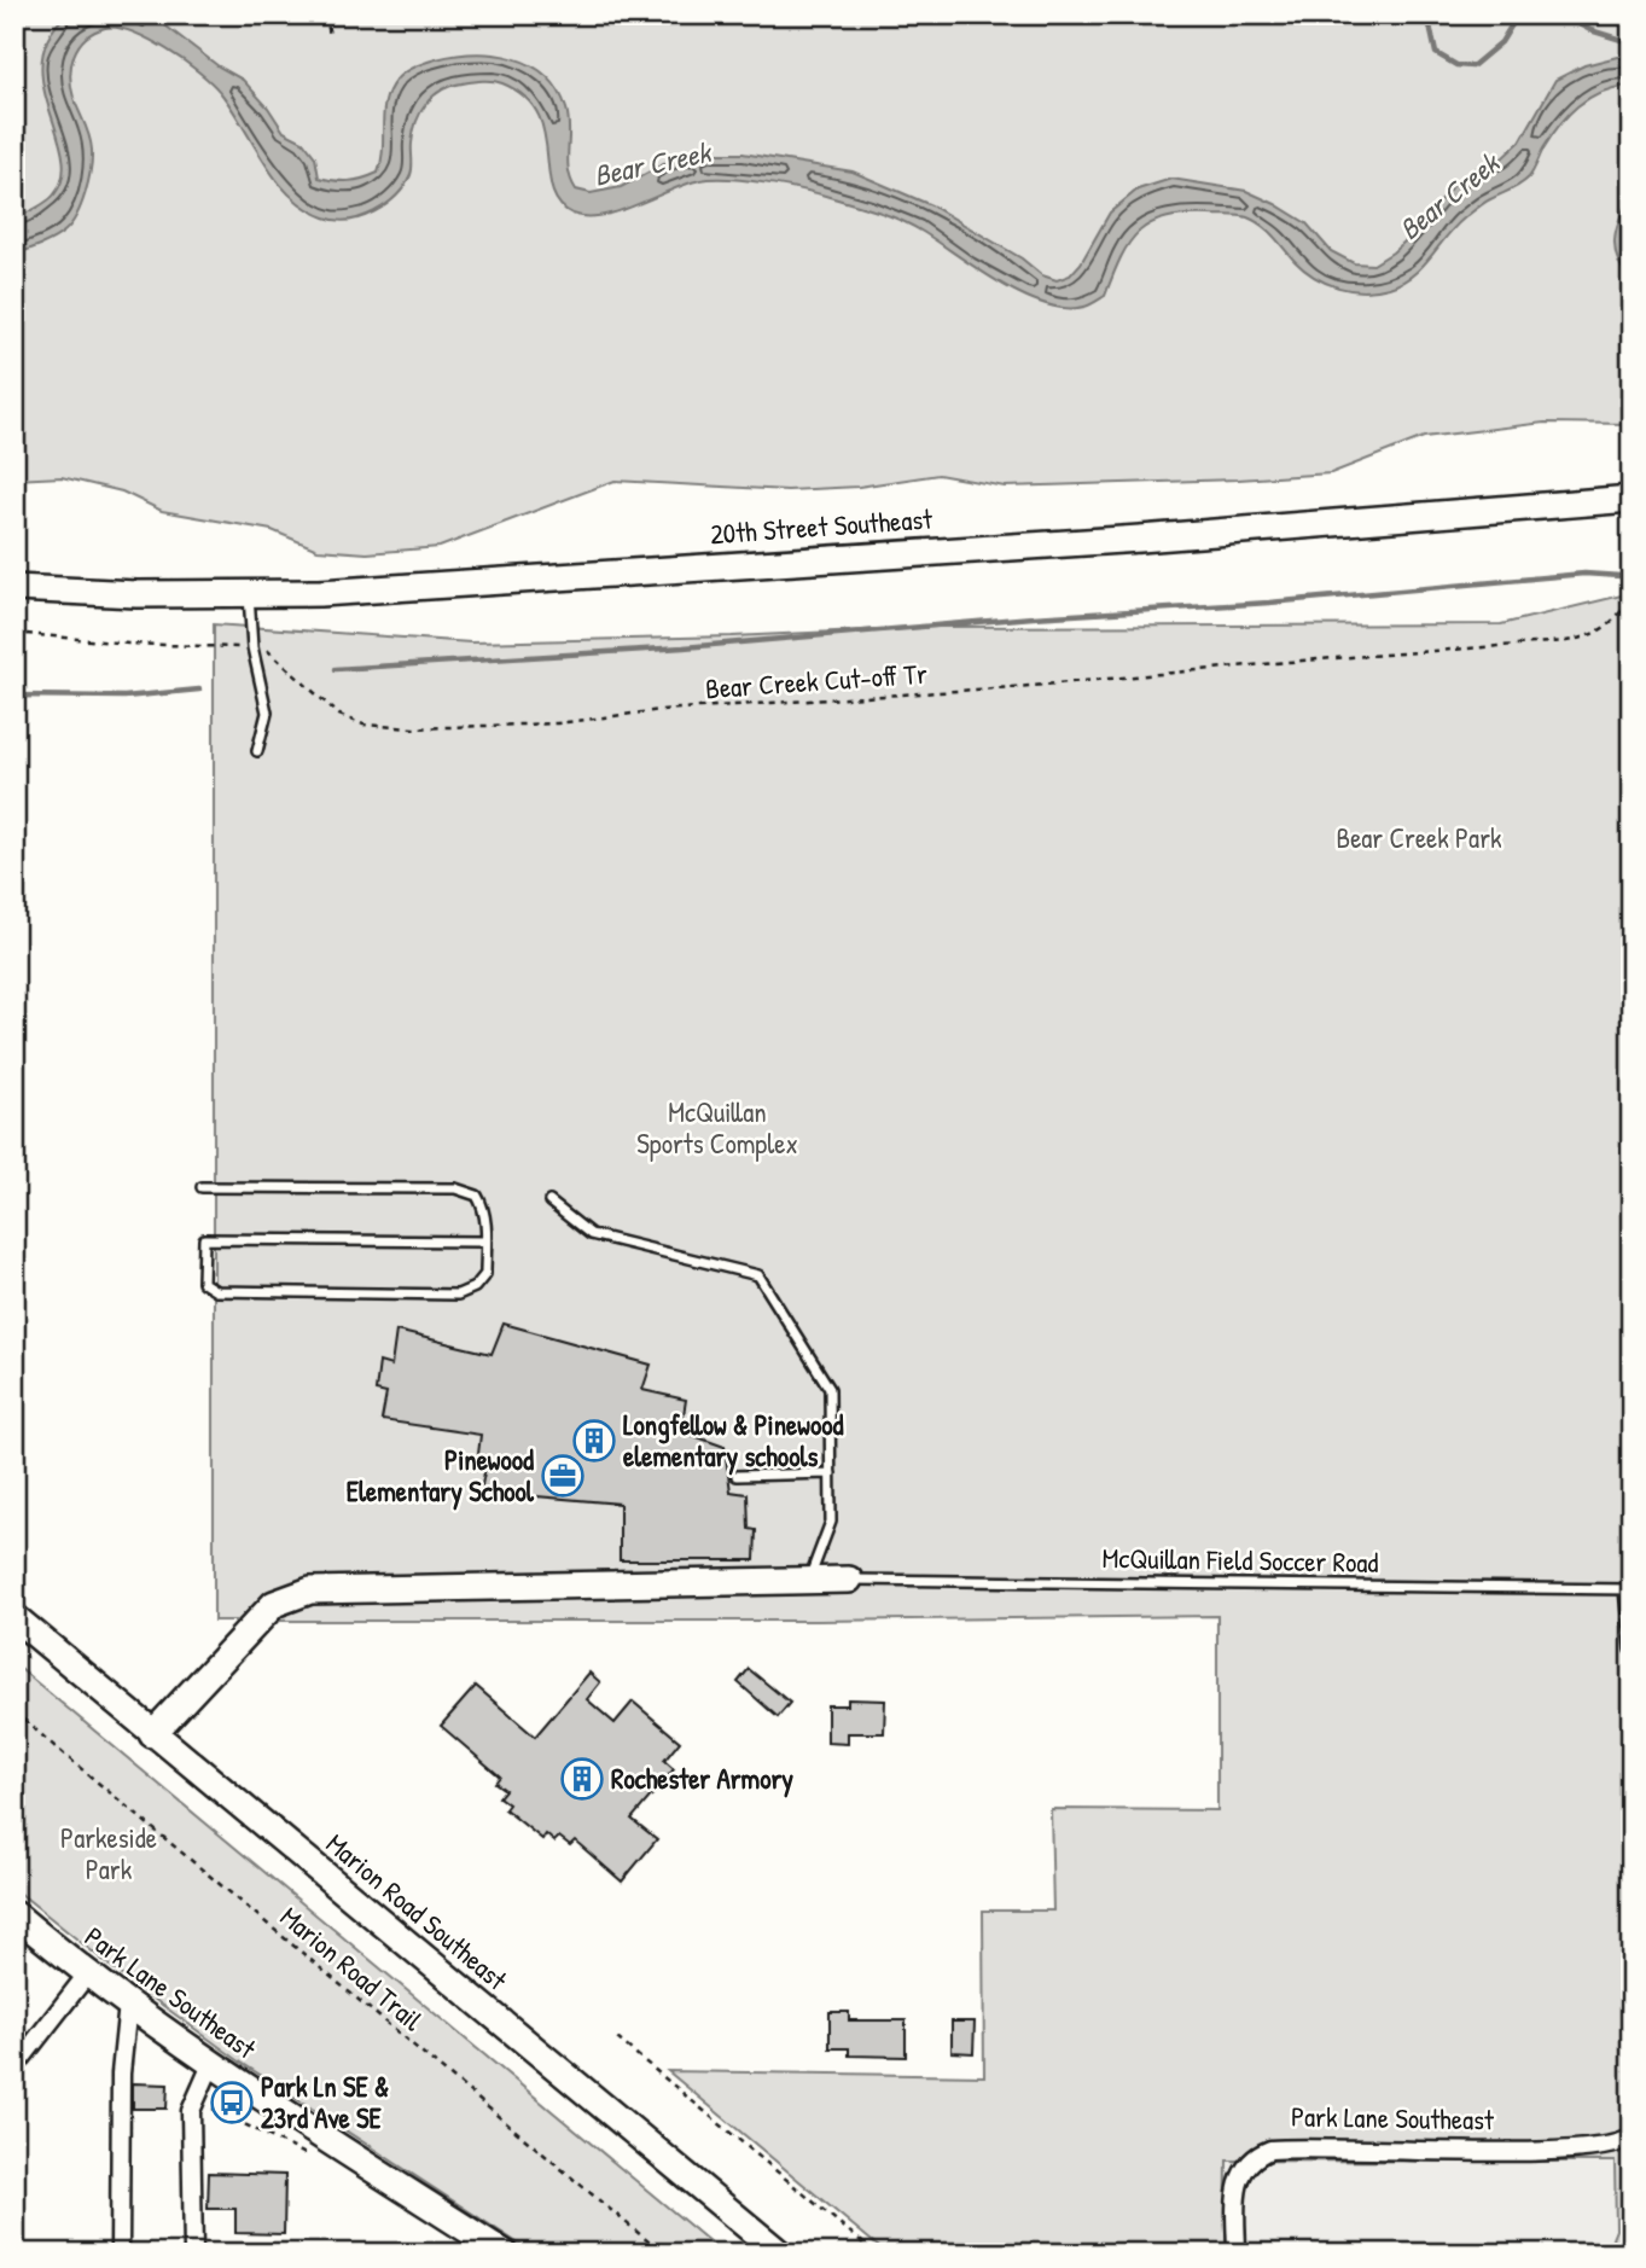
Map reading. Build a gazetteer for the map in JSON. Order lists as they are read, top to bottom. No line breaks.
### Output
{"streets":{"street":["20th Street Southeast","Marion Road Southeast","Park Lane Southeast"],"lane":["McQuillan Field Soccer Road"],"path":["Bear Creek Cut-off Tr","Marion Road Trail"]},"water":["Bear Creek"],"parks":["Bear Creek Park","McQuillan Sports Complex","Parkeside Park"],"places":{"building":["Longfellow & Pinewood elementary schools","Rochester Armory"],"office":["Pinewood Elementary School"],"bus stop":["Park Ln SE & 23rd Ave SE"]}}
